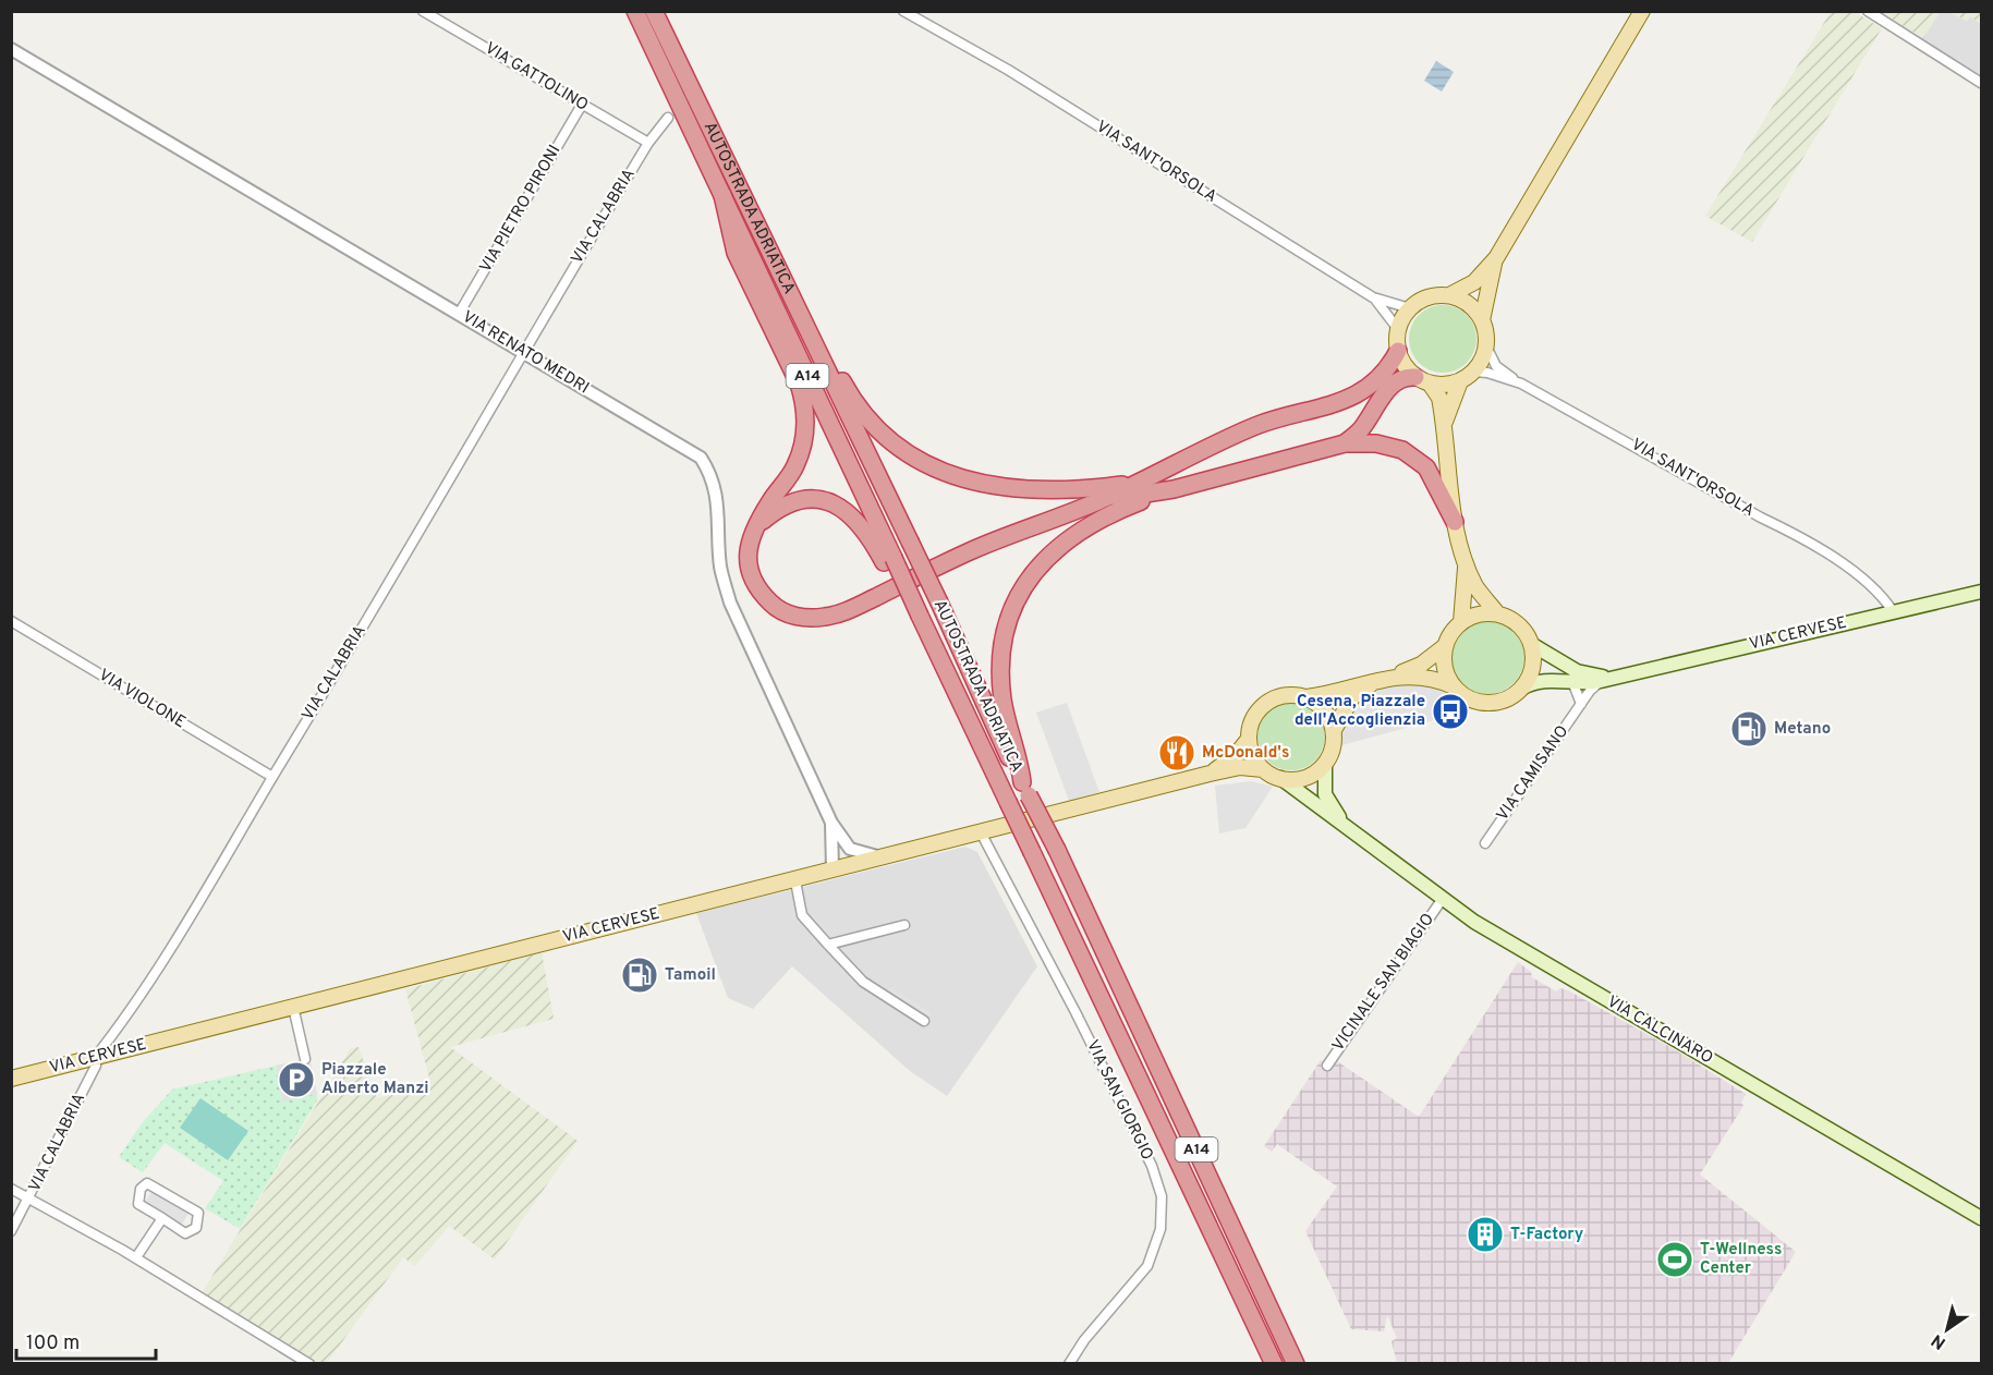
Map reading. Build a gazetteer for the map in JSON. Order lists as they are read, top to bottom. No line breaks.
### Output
{"streets":{"highway":["AUTOSTRADA ADRIATICA","A14"],"main road":["VIA CERVESE","VIA CALCINARO"],"street":["VIA GATTOLINO","VIA SANT'ORSOLA","VIA PIETRO PIRONI","VIA CALABRIA","VIA RENATO MEDRI","VIA VIOLONE","VIA CAMISANO","VICINALE SAN BIAGIO","VIA SAN GIORGIO"]},"crossings":[["VIA GATTOLINO","VIA PIETRO PIRONI"],["VIA GATTOLINO","VIA CALABRIA"],["VIA SANT'ORSOLA","VIA CERVESE"],["VIA PIETRO PIRONI","VIA RENATO MEDRI"],["VIA CALABRIA","VIA RENATO MEDRI"],["VIA CALABRIA","VIA CERVESE"],["VIA CALABRIA","VIA VIOLONE"],["VIA RENATO MEDRI","VIA CERVESE"],["VIA CERVESE","VIA CAMISANO"],["VIA CERVESE","VIA CALCINARO"],["VIA CERVESE","VIA SAN GIORGIO"],["VICINALE SAN BIAGIO","VIA CALCINARO"]],"places":{"bus stop":["Cesena, Piazzale dell'Accoglienzia"],"fuel station":["Metano","Tamoil"],"restaurant":["McDonald's"],"parking":["Piazzale Alberto Manzi"],"building":["T-Factory"],"sports":["T-Wellness Center"]},"scale_bar":"100 m","north":"bottom left"}
